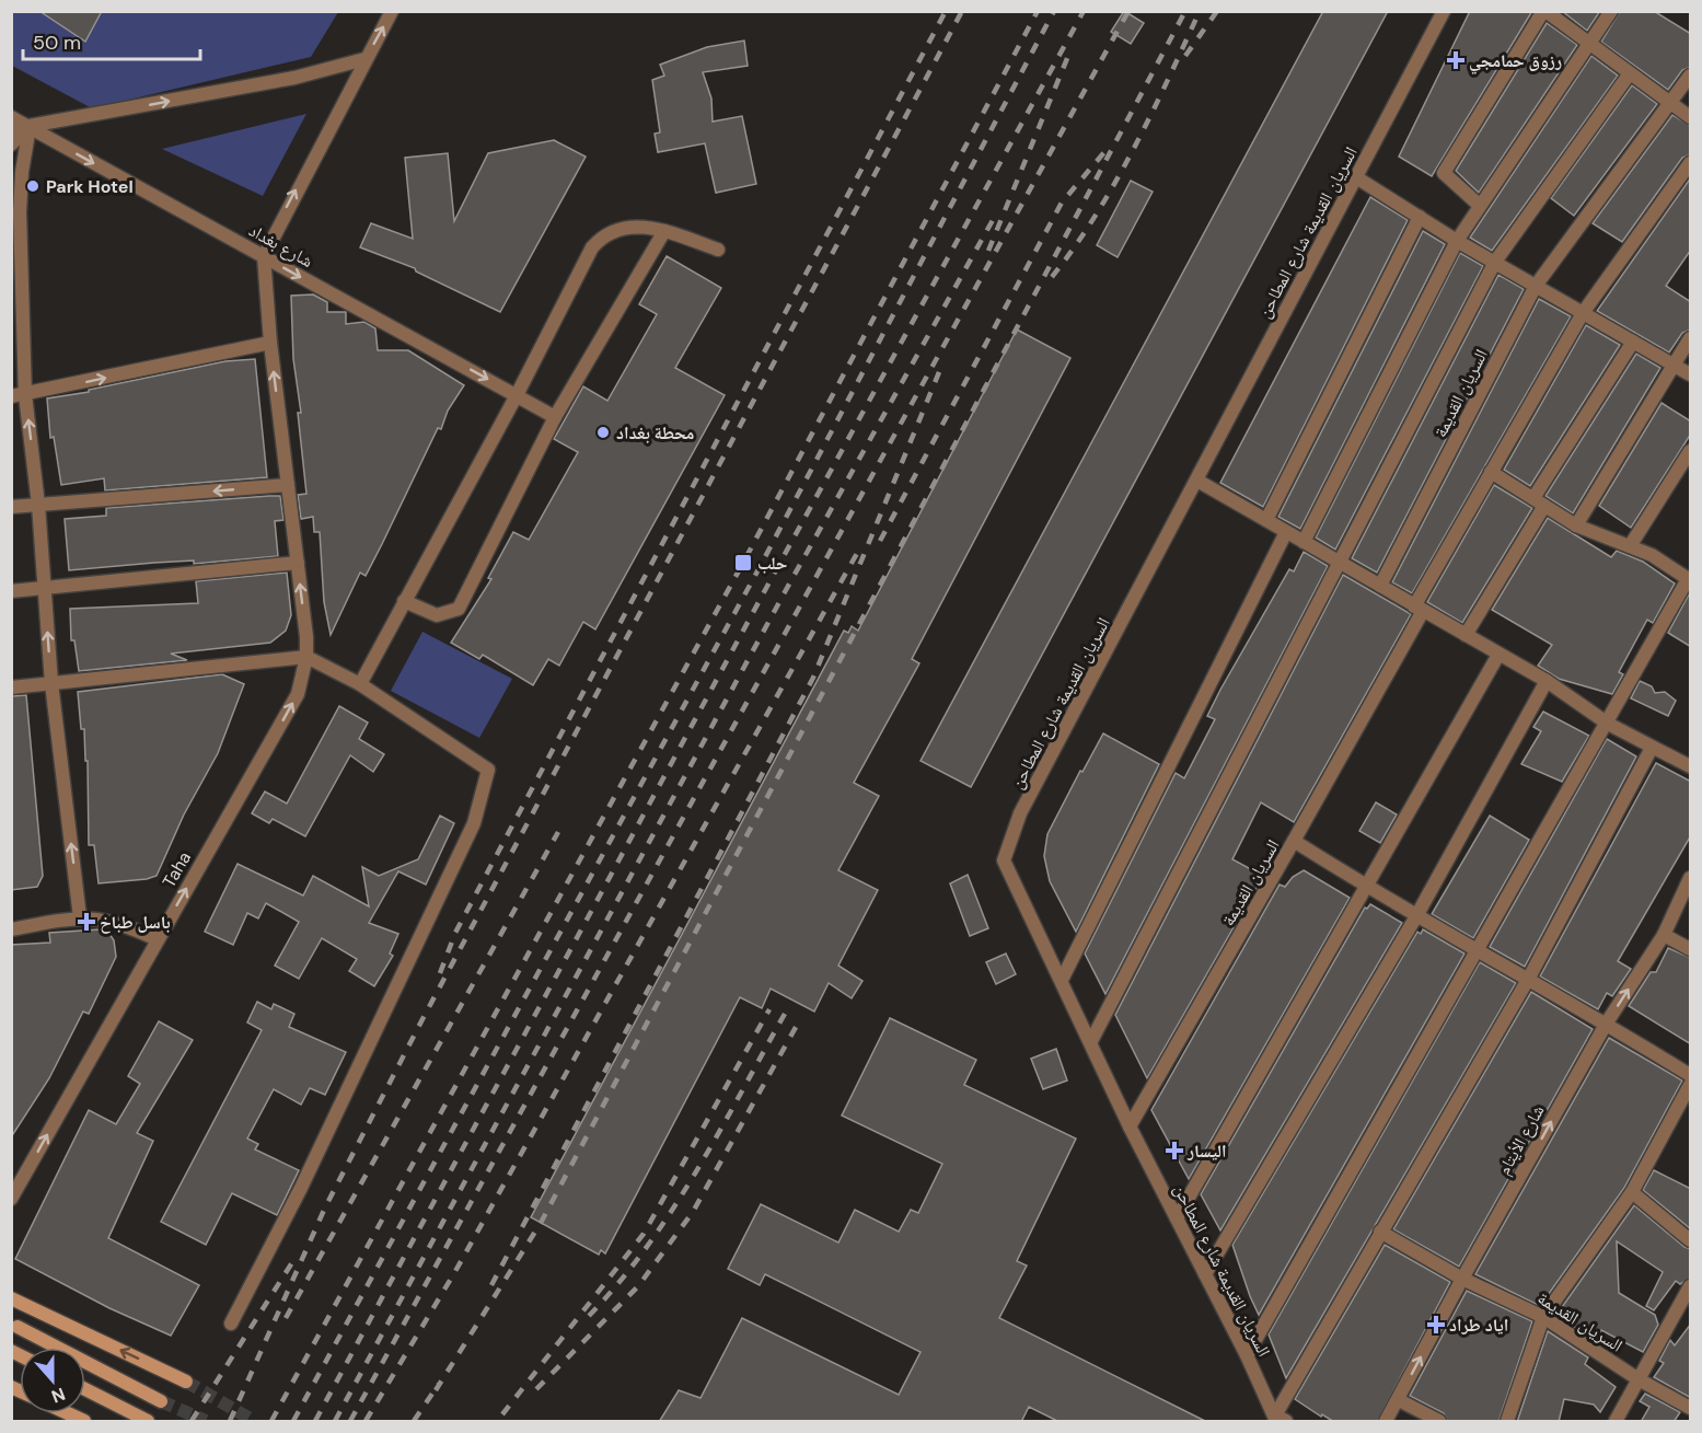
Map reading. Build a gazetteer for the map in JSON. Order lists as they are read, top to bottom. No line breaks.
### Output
{"streets":{"street":["السريان القديمة شارع المطاحن","شارع بغداد","السريان القديمة","Taha","شارع الأيتام"]},"crossings":[["السريان القديمة شارع المطاحن","السريان القديمة"],["شارع بغداد","Taha"],["السريان القديمة","شارع الأيتام"]],"one_way":["شارع بغداد","Taha"],"places":{"health":["رزوق حمامجي","باسل طباخ","اليسار","اياد طراد"],"other":["Park Hotel","محطة بغداد"],"transit":["حلب"]},"scale_bar":"50 m","north":"bottom"}
